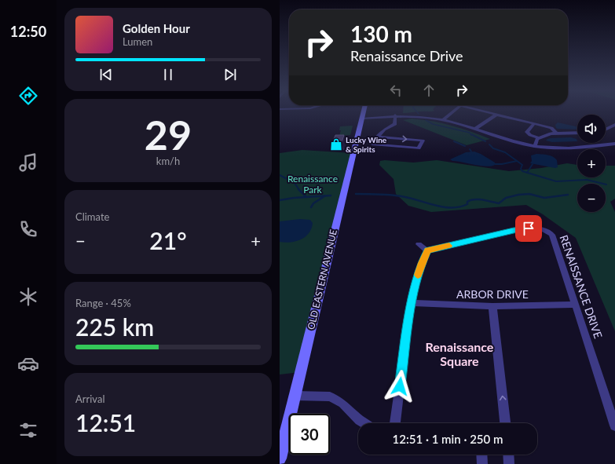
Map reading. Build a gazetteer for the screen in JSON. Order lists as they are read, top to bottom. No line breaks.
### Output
{"streets":{"street":["OLD EASTERN AVENUE","RENAISSANCE DRIVE","ARBOR DRIVE"]},"crossings":[["RENAISSANCE DRIVE","ARBOR DRIVE"]],"districts":["Renaissance Square"],"parks":["Renaissance Park"],"places":{"shop":["Lucky Wine & Spirits"]},"page":{"tabs":"12:50","turn":["130 m","Renaissance Drive"],"song":["Golden Hour","Lumen"],"tile":[["29","km/h"],"Climate",["Range · 45%","225 km"],["Arrival","12:51"]],"map_buttons":["+","−"],"heat":["−","21°","+"],"limit":"30","trip":"12:51 · 1 min · 250 m"}}
